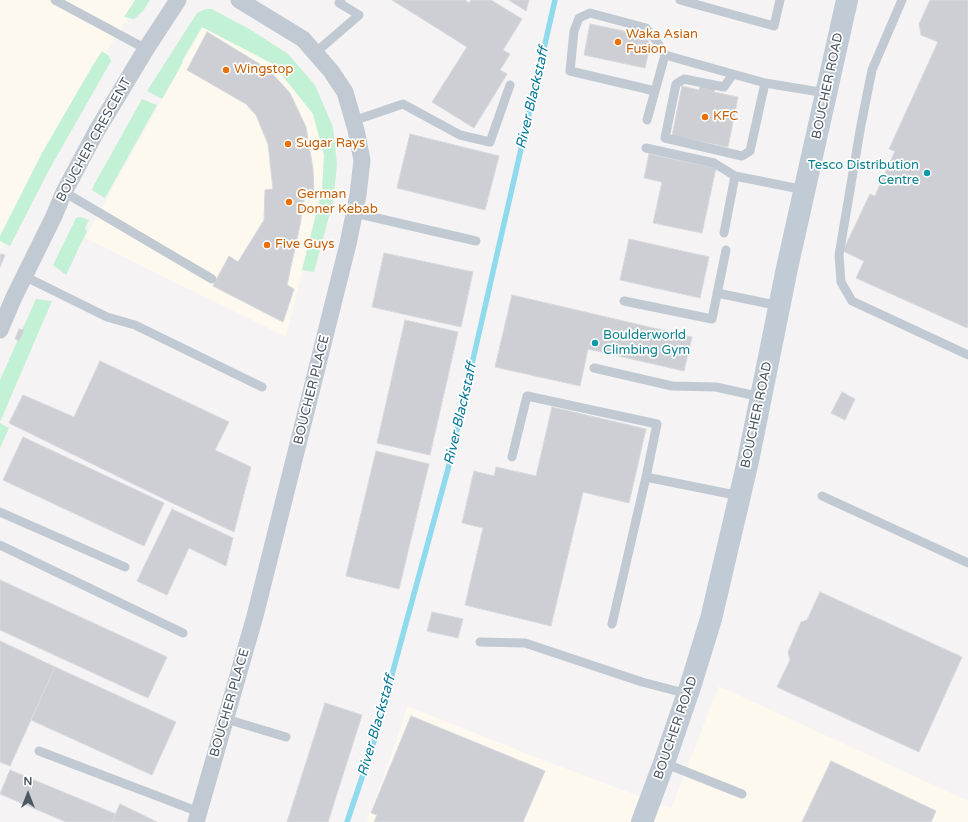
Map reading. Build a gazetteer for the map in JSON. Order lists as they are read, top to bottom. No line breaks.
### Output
{"streets":{"street":["BOUCHER ROAD","BOUCHER CRESCENT","BOUCHER PLACE"]},"water":["River Blackstaff"],"places":["Waka Asian Fusion","Wingstop","KFC","Sugar Rays","Tesco Distribution Centre","German Doner Kebab","Five Guys","Boulderworld Climbing Gym"],"north":"top"}
